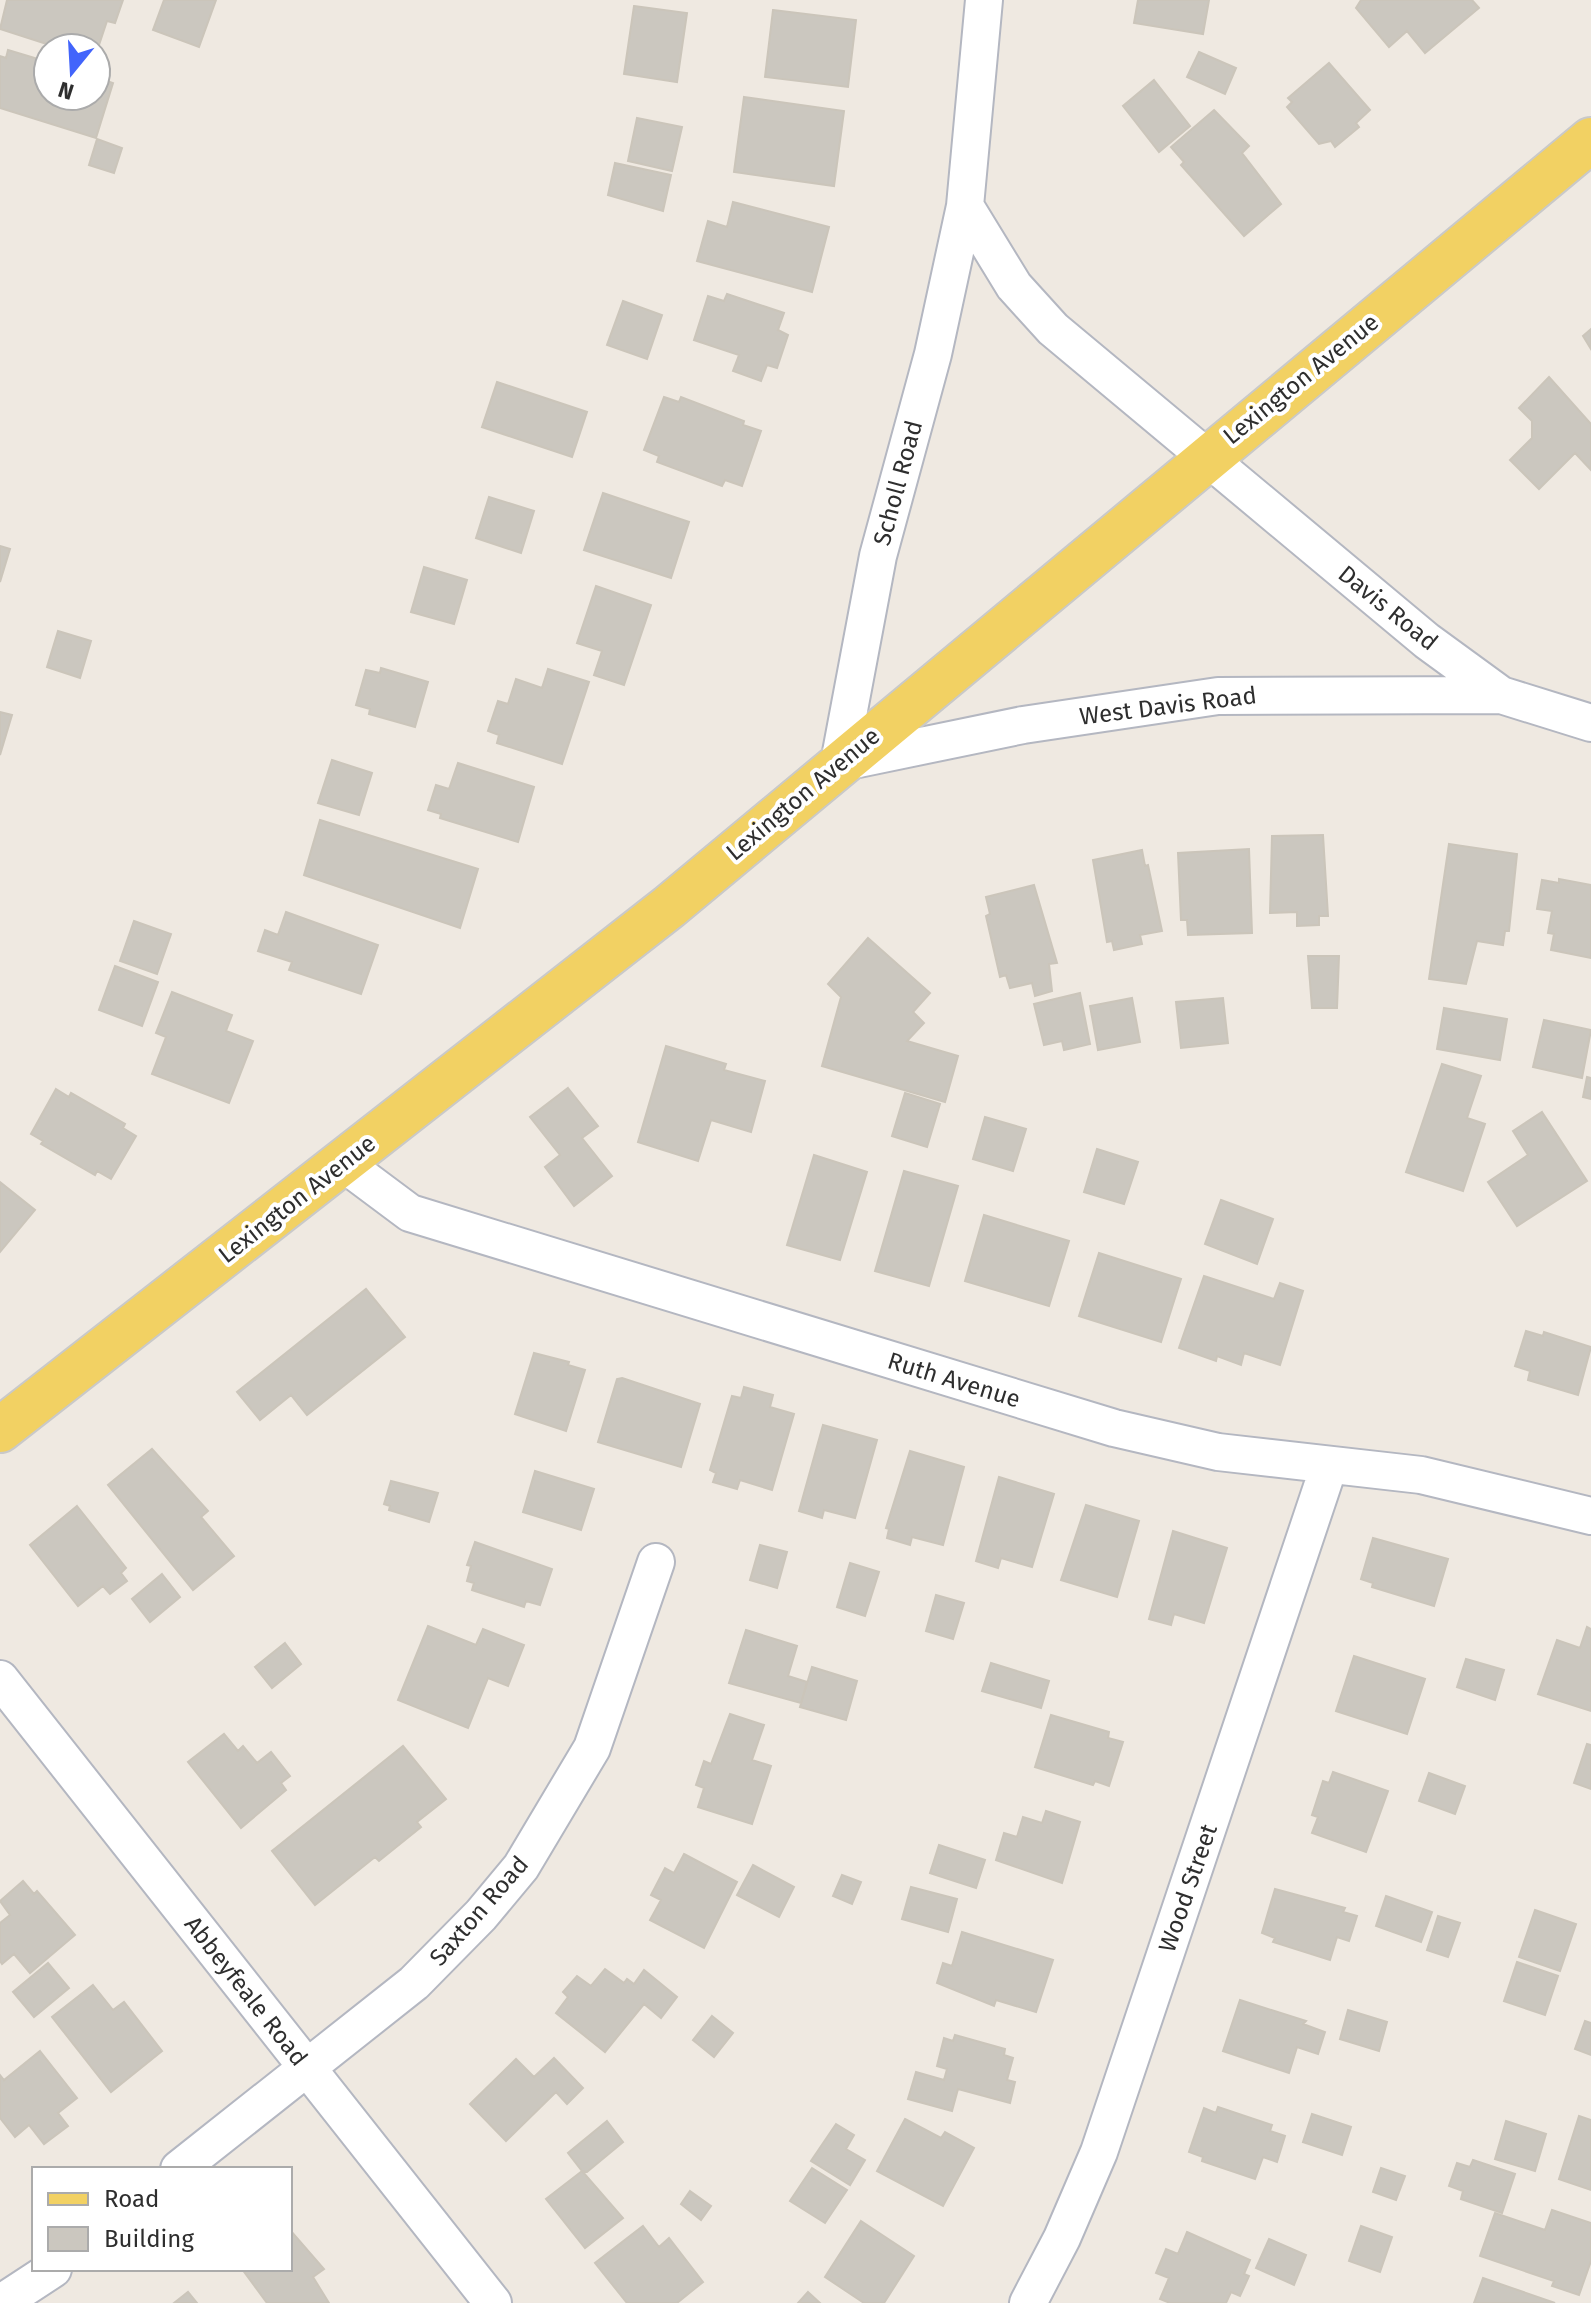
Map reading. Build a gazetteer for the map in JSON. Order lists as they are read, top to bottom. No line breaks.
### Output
{"streets":{"main road":["Lexington Avenue"],"street":["Scholl Road","Davis Road","West Davis Road","Ruth Avenue","Wood Street","Saxton Road","Abbeyfeale Road"]},"crossings":[["Lexington Avenue","Scholl Road"],["Lexington Avenue","Davis Road"],["Lexington Avenue","West Davis Road"],["Lexington Avenue","Ruth Avenue"],["Scholl Road","West Davis Road"],["Davis Road","West Davis Road"],["Ruth Avenue","Wood Street"],["Saxton Road","Abbeyfeale Road"]],"legend":["Road","Building"],"north":"bottom"}
